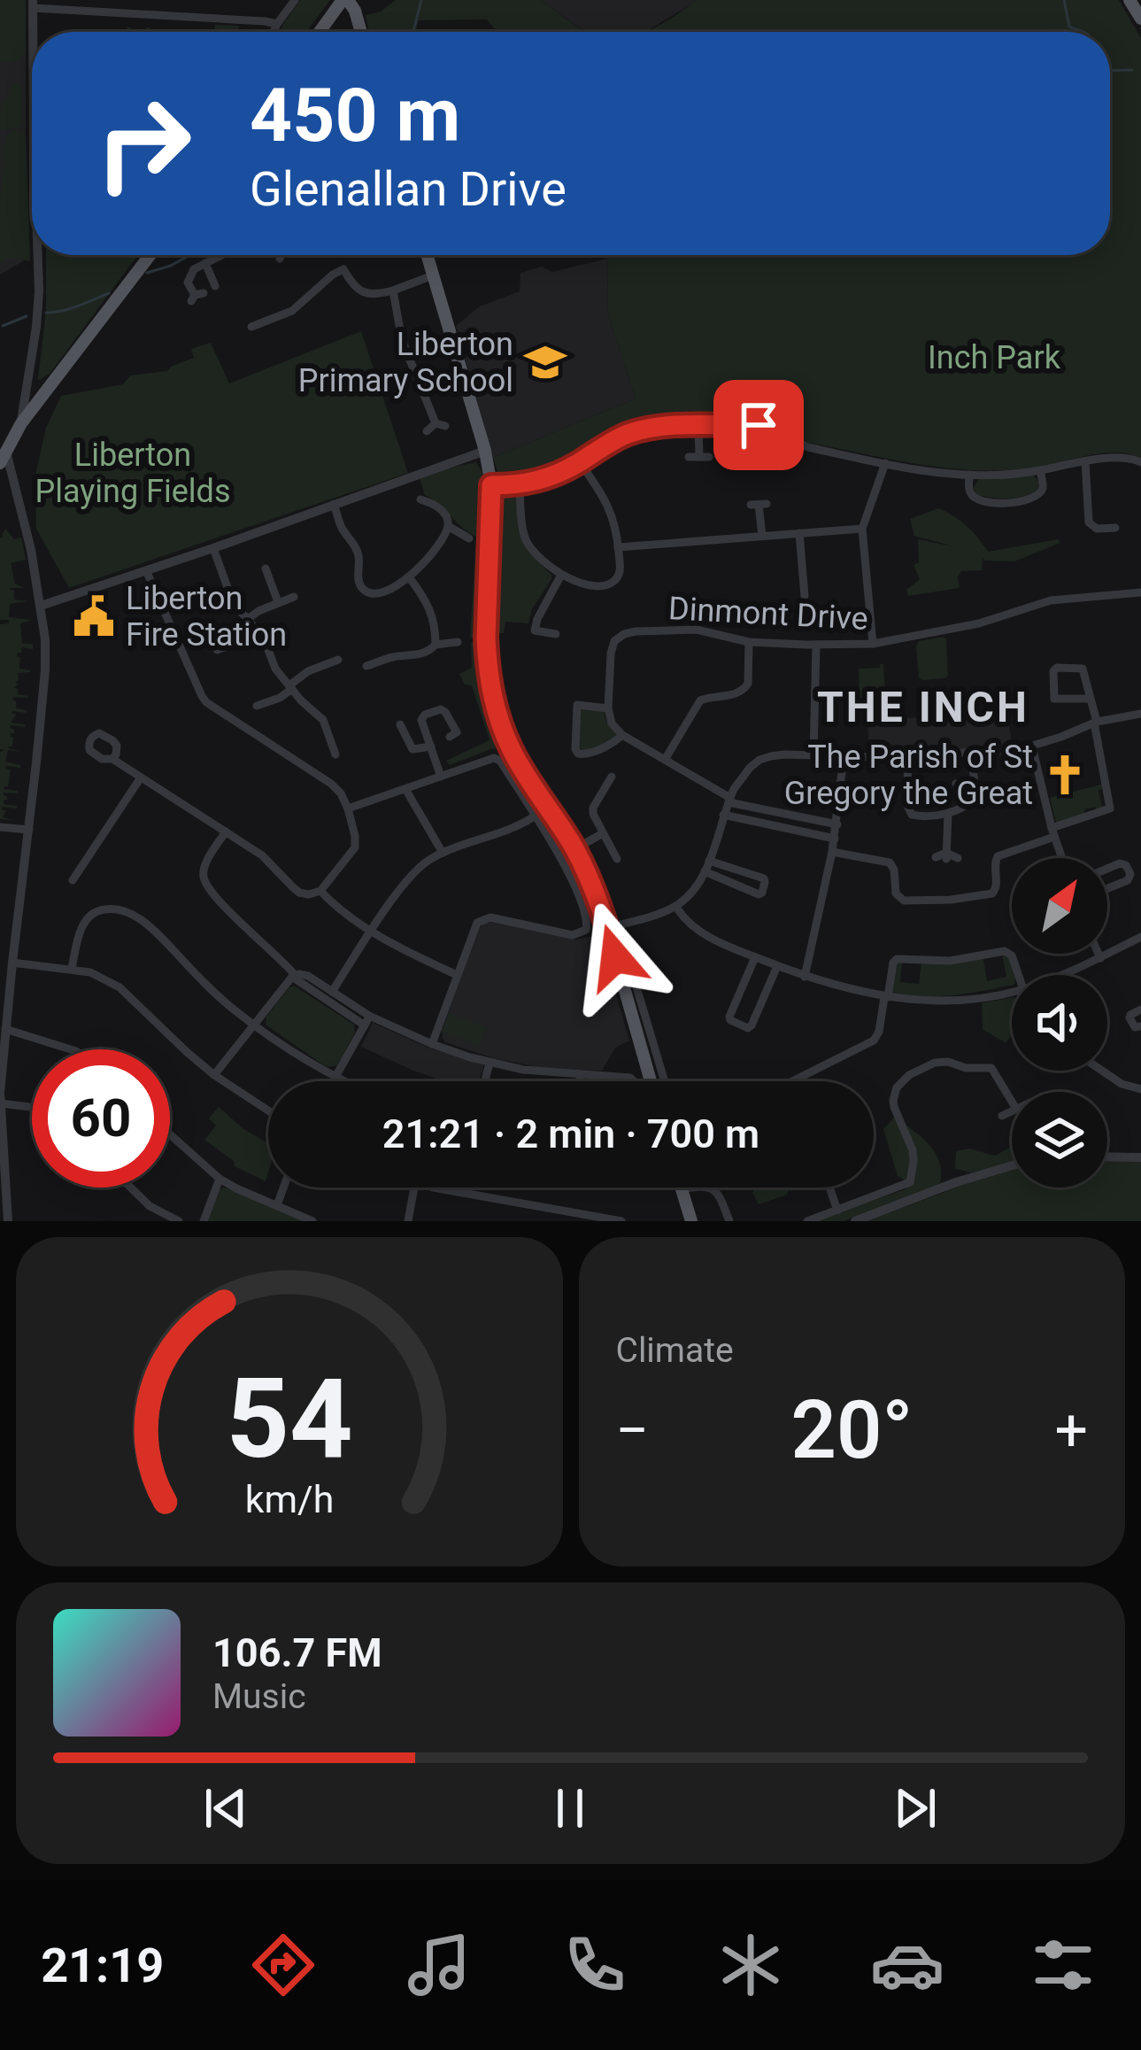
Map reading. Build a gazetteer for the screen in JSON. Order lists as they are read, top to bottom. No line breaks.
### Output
{"streets":{"street":["Dinmont Drive"]},"districts":["THE INCH"],"parks":["Inch Park","Liberton Playing Fields"],"places":{"school or university":["Liberton Primary School"],"public building":["Liberton Fire Station"],"church":["The Parish of St Gregory the Great"]},"north":"top right","page":{"turn":["450 m","Glenallan Drive"],"limit":"60","trip":"21:21 · 2 min · 700 m","tile":"Climate","heat":["−","20°","+"],"song":["106.7 FM","Music"],"tabs":"21:19","gauge":["54","km/h"]}}
